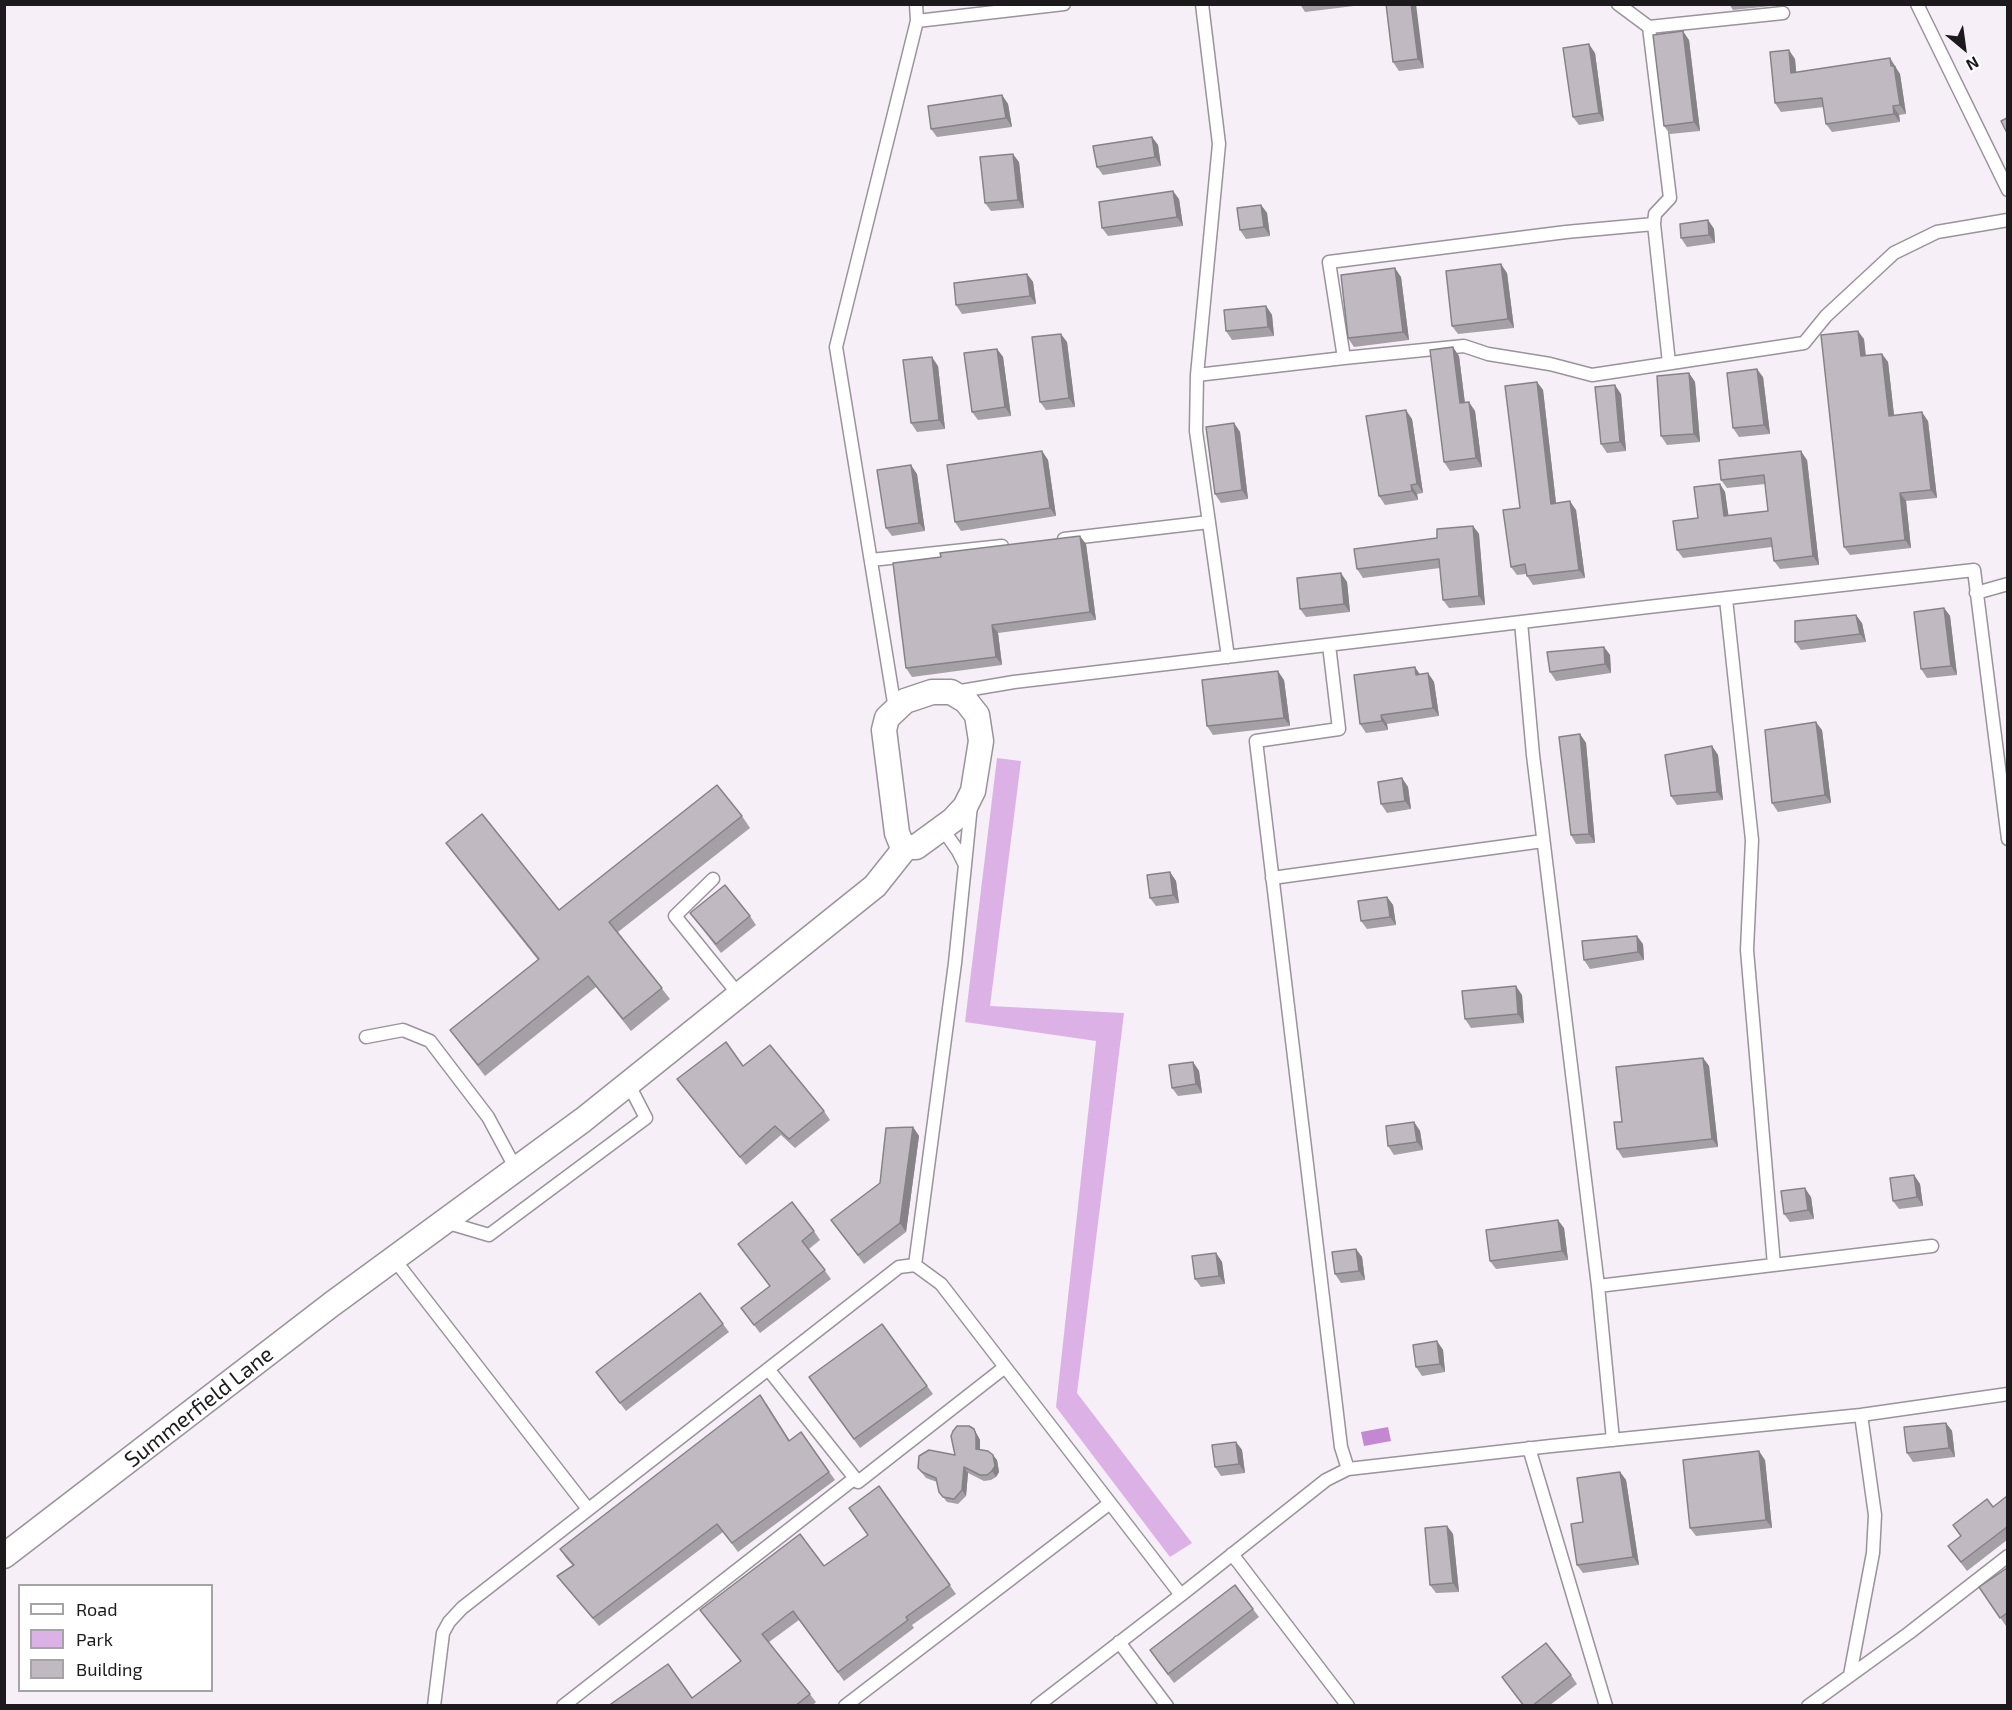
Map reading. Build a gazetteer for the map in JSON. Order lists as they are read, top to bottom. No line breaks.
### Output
{"streets":{"street":["Summerfield Lane"]},"legend":["Road","Park","Building"],"north":"bottom right"}
